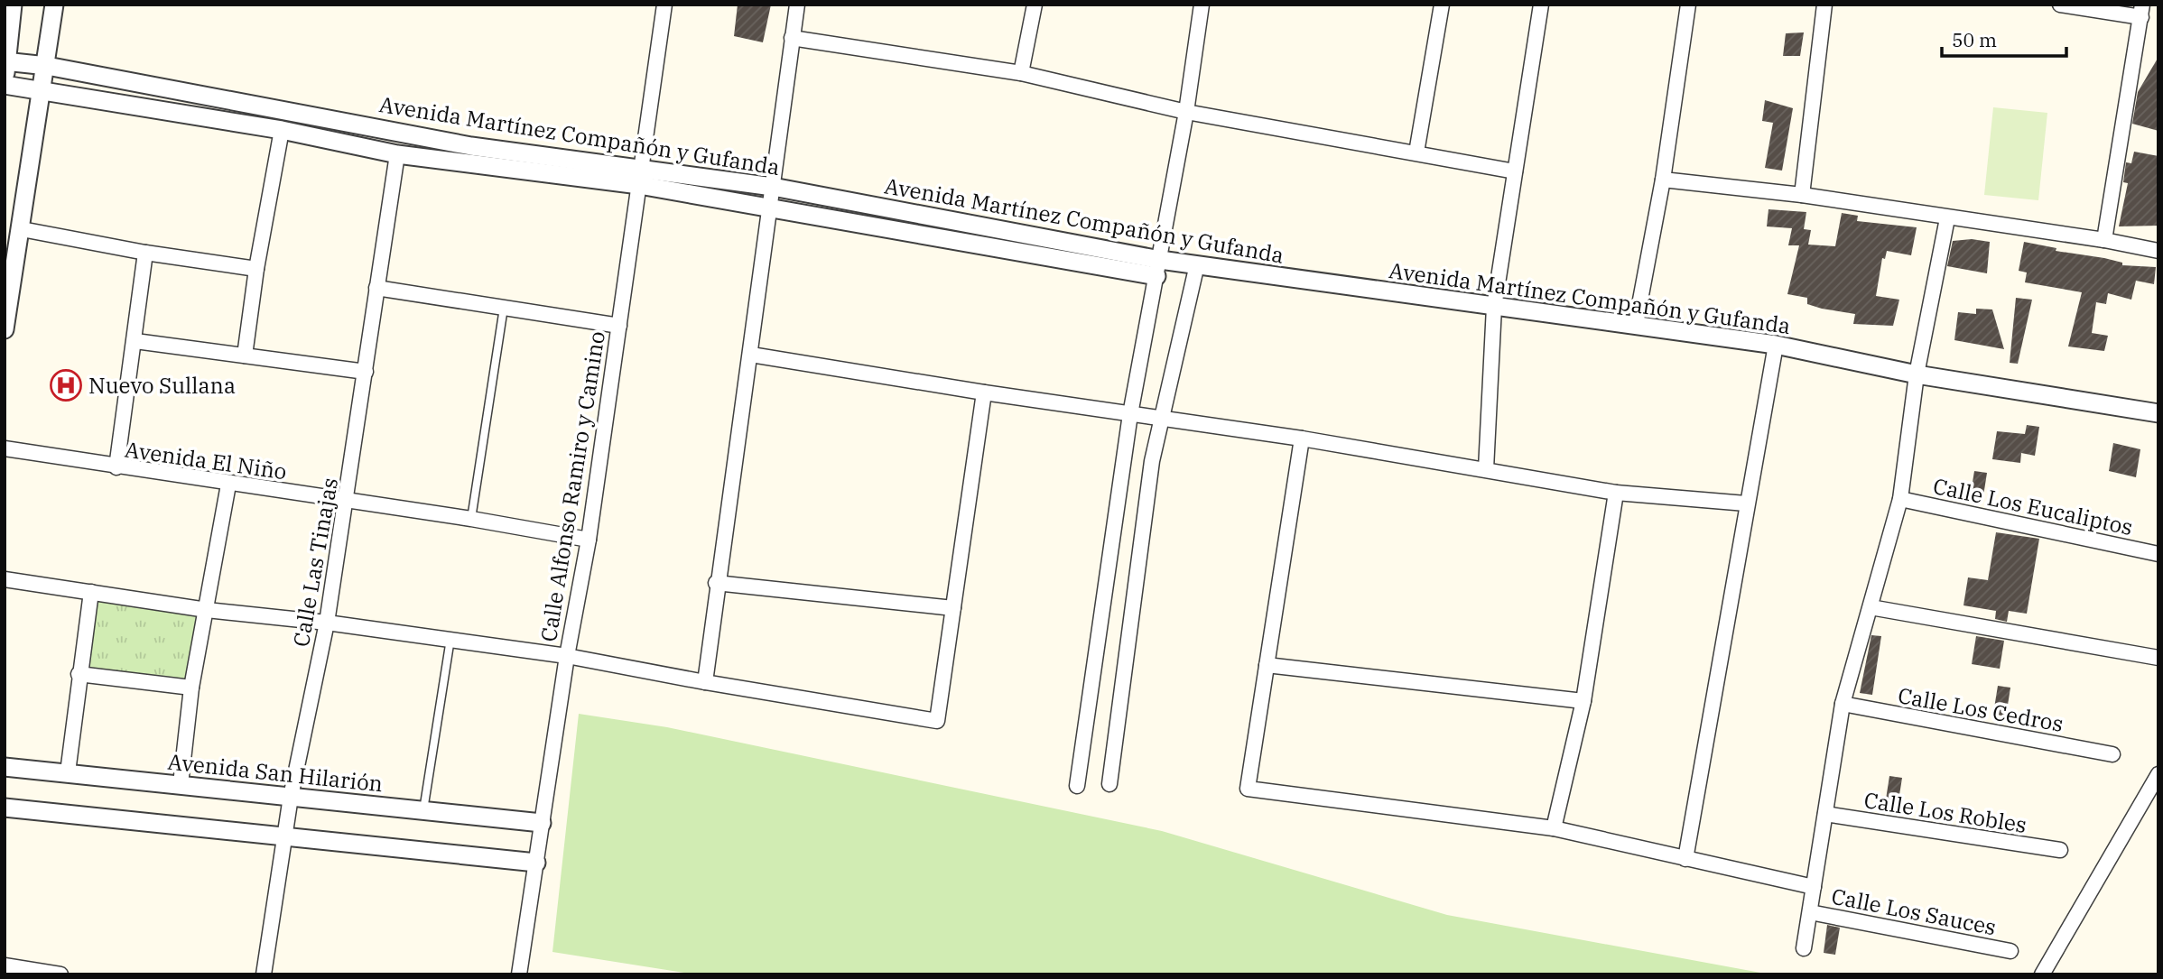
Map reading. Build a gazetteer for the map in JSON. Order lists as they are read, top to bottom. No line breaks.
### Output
{"streets":{"street":["Avenida Martínez Compañón y Gufanda","Avenida El Niño","Calle Alfonso Ramiro y Camino","Calle Los Eucaliptos","Calle Las Tinajas","Calle Los Cedros","Avenida San Hilarión","Calle Los Robles","Calle Los Sauces"]},"crossings":[["Avenida Martínez Compañón y Gufanda","Calle Alfonso Ramiro y Camino"],["Avenida Martínez Compañón y Gufanda","Calle Las Tinajas"],["Avenida El Niño","Calle Alfonso Ramiro y Camino"],["Avenida El Niño","Calle Las Tinajas"],["Calle Alfonso Ramiro y Camino","Avenida San Hilarión"],["Calle Las Tinajas","Avenida San Hilarión"]],"places":{"hospital":["Nuevo Sullana"]},"scale_bar":"50 m"}
